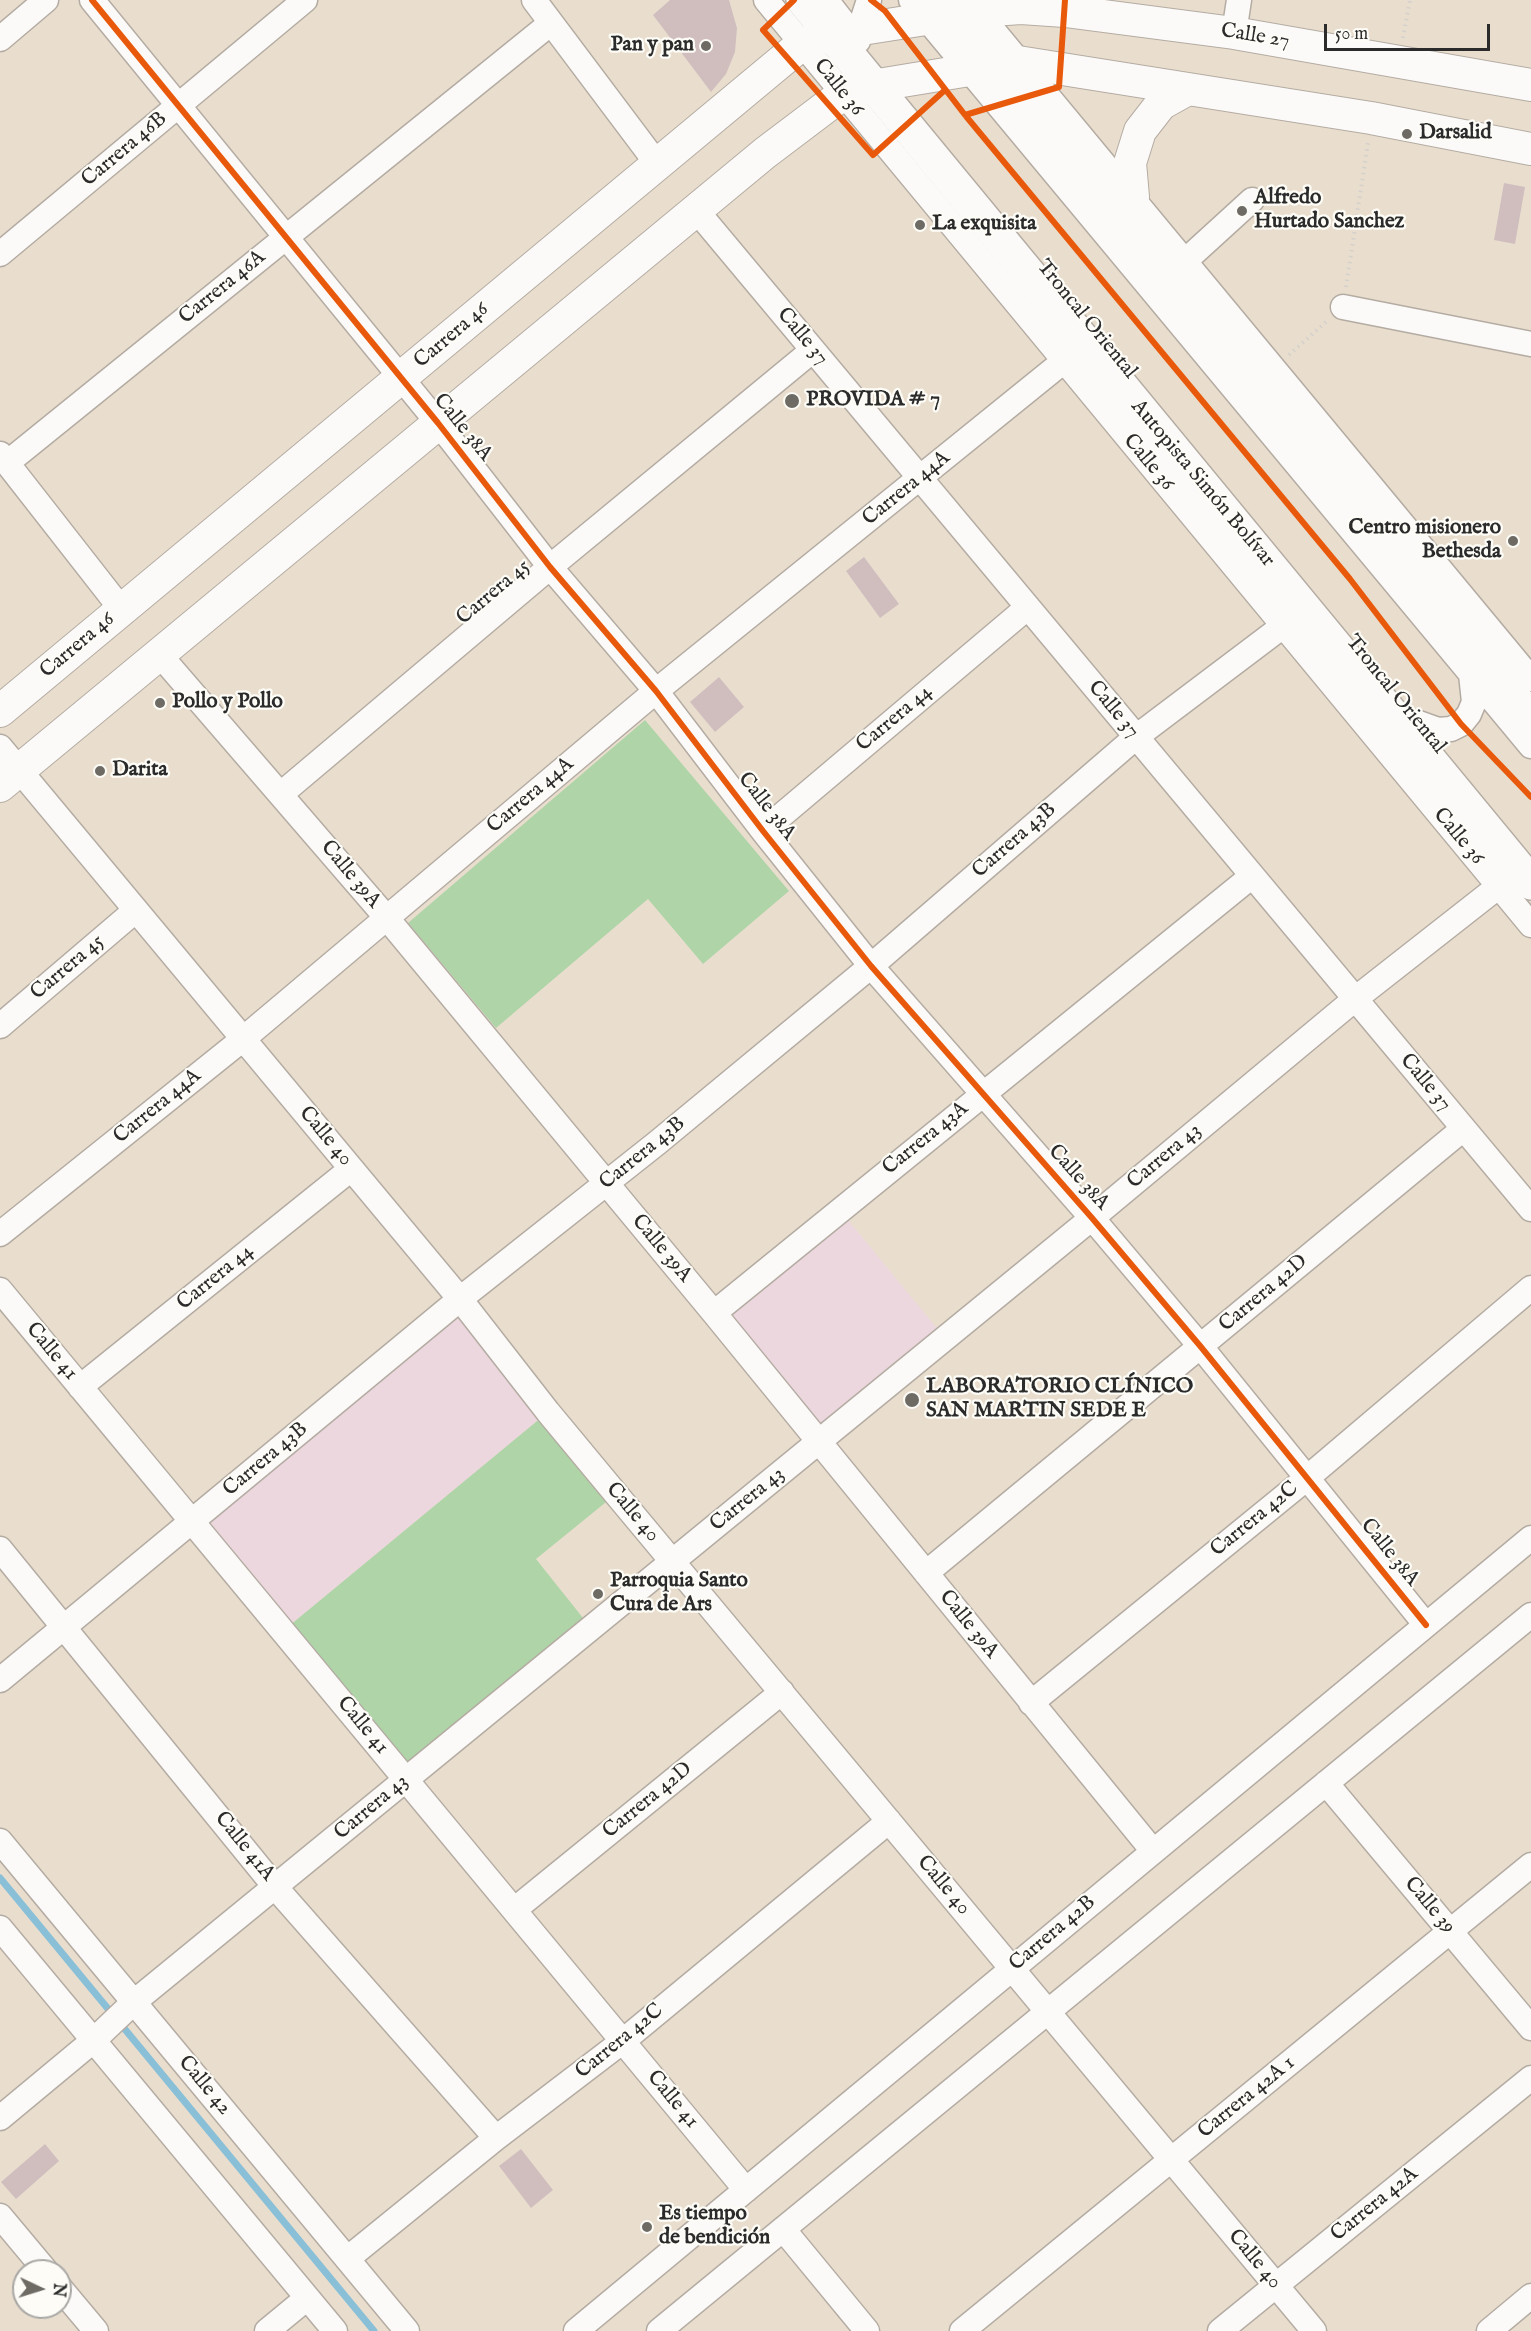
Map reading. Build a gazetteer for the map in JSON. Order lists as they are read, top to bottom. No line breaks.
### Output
{"streets":{"highway":["Calle 36","Autopista Simón Bolívar"],"main road":["Calle 27","Carrera 46"],"street":["Carrera 46B","Carrera 46A","Troncal Oriental","Calle 37","Calle 38A","Carrera 44A","Carrera 45","Carrera 44","Carrera 43B","Calle 39A","Calle 40","Carrera 43A","Carrera 43","Carrera 42D","Calle 41","Carrera 42C","Calle 41A","Calle 39","Carrera 42B","Calle 42","Carrera 42A 1","Carrera 42A"]},"crossings":[["Calle 36","Troncal Oriental"],["Calle 36","Carrera 46"],["Calle 36","Autopista Simón Bolívar"],["Calle 36","Carrera 44A"],["Calle 36","Carrera 43B"],["Calle 36","Carrera 43"],["Carrera 46B","Calle 38A"],["Carrera 46A","Calle 38A"],["Troncal Oriental","Autopista Simón Bolívar"],["Carrera 46","Calle 38A"],["Calle 37","Carrera 44A"],["Calle 37","Carrera 45"],["Calle 37","Carrera 44"],["Calle 37","Carrera 43B"],["Calle 37","Carrera 43A"],["Calle 37","Carrera 43"],["Calle 37","Carrera 42D"],["Calle 38A","Carrera 44A"],["Calle 38A","Carrera 45"],["Calle 38A","Carrera 44"],["Calle 38A","Carrera 43B"],["Calle 38A","Carrera 43A"],["Calle 38A","Carrera 43"],["Calle 38A","Carrera 42D"],["Calle 38A","Carrera 42C"],["Calle 38A","Carrera 42B"],["Carrera 44A","Calle 39A"],["Carrera 44A","Calle 40"],["Carrera 45","Calle 39A"],["Carrera 45","Calle 40"],["Carrera 44","Calle 40"],["Carrera 44","Calle 41"],["Carrera 43B","Calle 39A"],["Carrera 43B","Calle 40"],["Carrera 43B","Calle 41"],["Carrera 43B","Calle 41A"],["Calle 39A","Carrera 43A"],["Calle 39A","Carrera 43"],["Calle 39A","Carrera 42D"],["Calle 39A","Carrera 42C"],["Calle 39A","Carrera 42B"],["Calle 40","Carrera 43"],["Calle 40","Carrera 42D"],["Calle 40","Carrera 42C"],["Calle 40","Carrera 42B"],["Calle 40","Carrera 42A 1"],["Calle 40","Carrera 42A"],["Carrera 43","Calle 41"],["Carrera 43","Calle 41A"],["Carrera 43","Calle 42"],["Carrera 42D","Calle 41"],["Calle 41","Carrera 42C"],["Calle 41","Carrera 42B"],["Carrera 42C","Calle 41A"],["Carrera 42C","Calle 42"],["Calle 39","Carrera 42A 1"]],"places":["Pan y pan","Darsalid","Alfredo Hurtado Sanchez","La exquisita","PROVIDA # 7","Centro misionero Bethesda","Pollo y Pollo","Darita","LABORATORIO CLÍNICO SAN MARTIN SEDE E","Parroquia Santo Cura de Ars","Es tiempo de bendición"],"scale_bar":"50 m","north":"right"}
